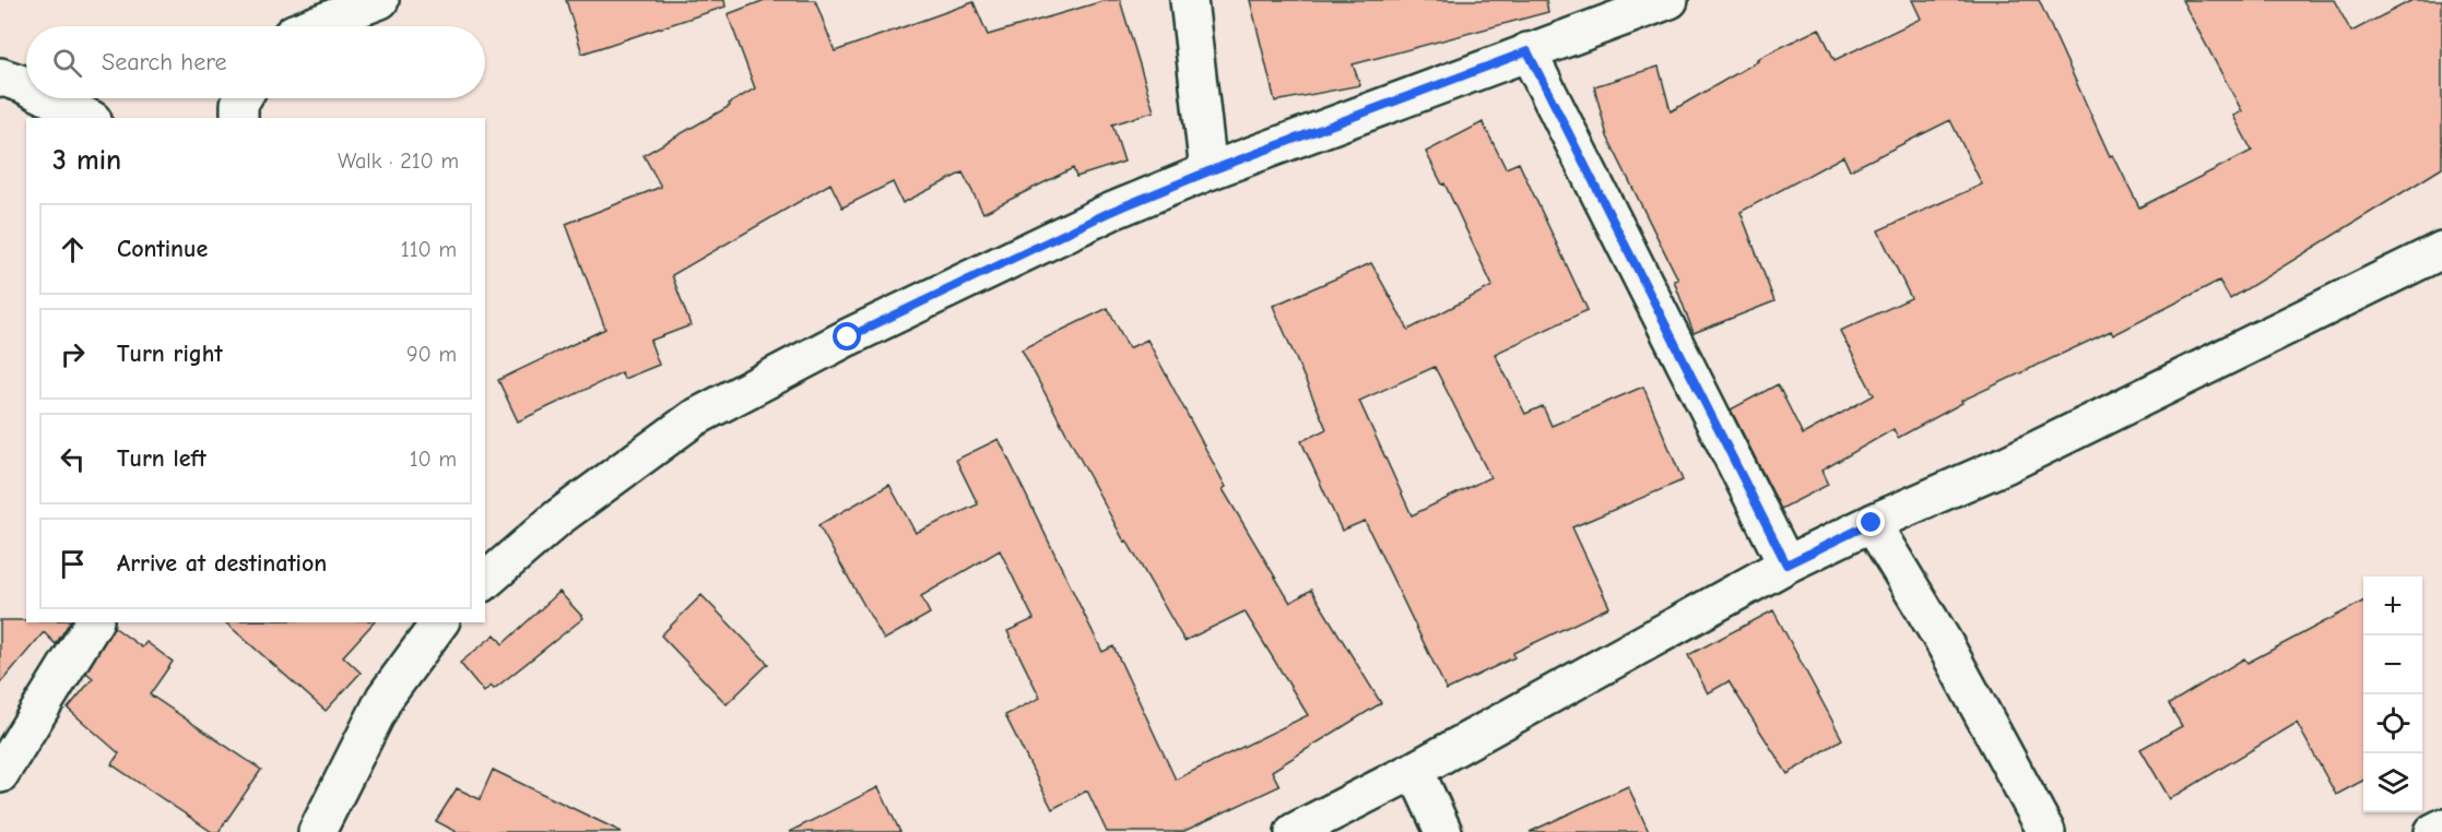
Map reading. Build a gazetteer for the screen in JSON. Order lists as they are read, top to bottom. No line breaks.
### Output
{"page":{"search":"Search here","heading":["3 min","Walk · 210 m"],"list":[["Continue","110 m"],["Turn right","90 m"],["Turn left","10 m"],"Arrive at destination"],"map_buttons":["+","−"]}}
